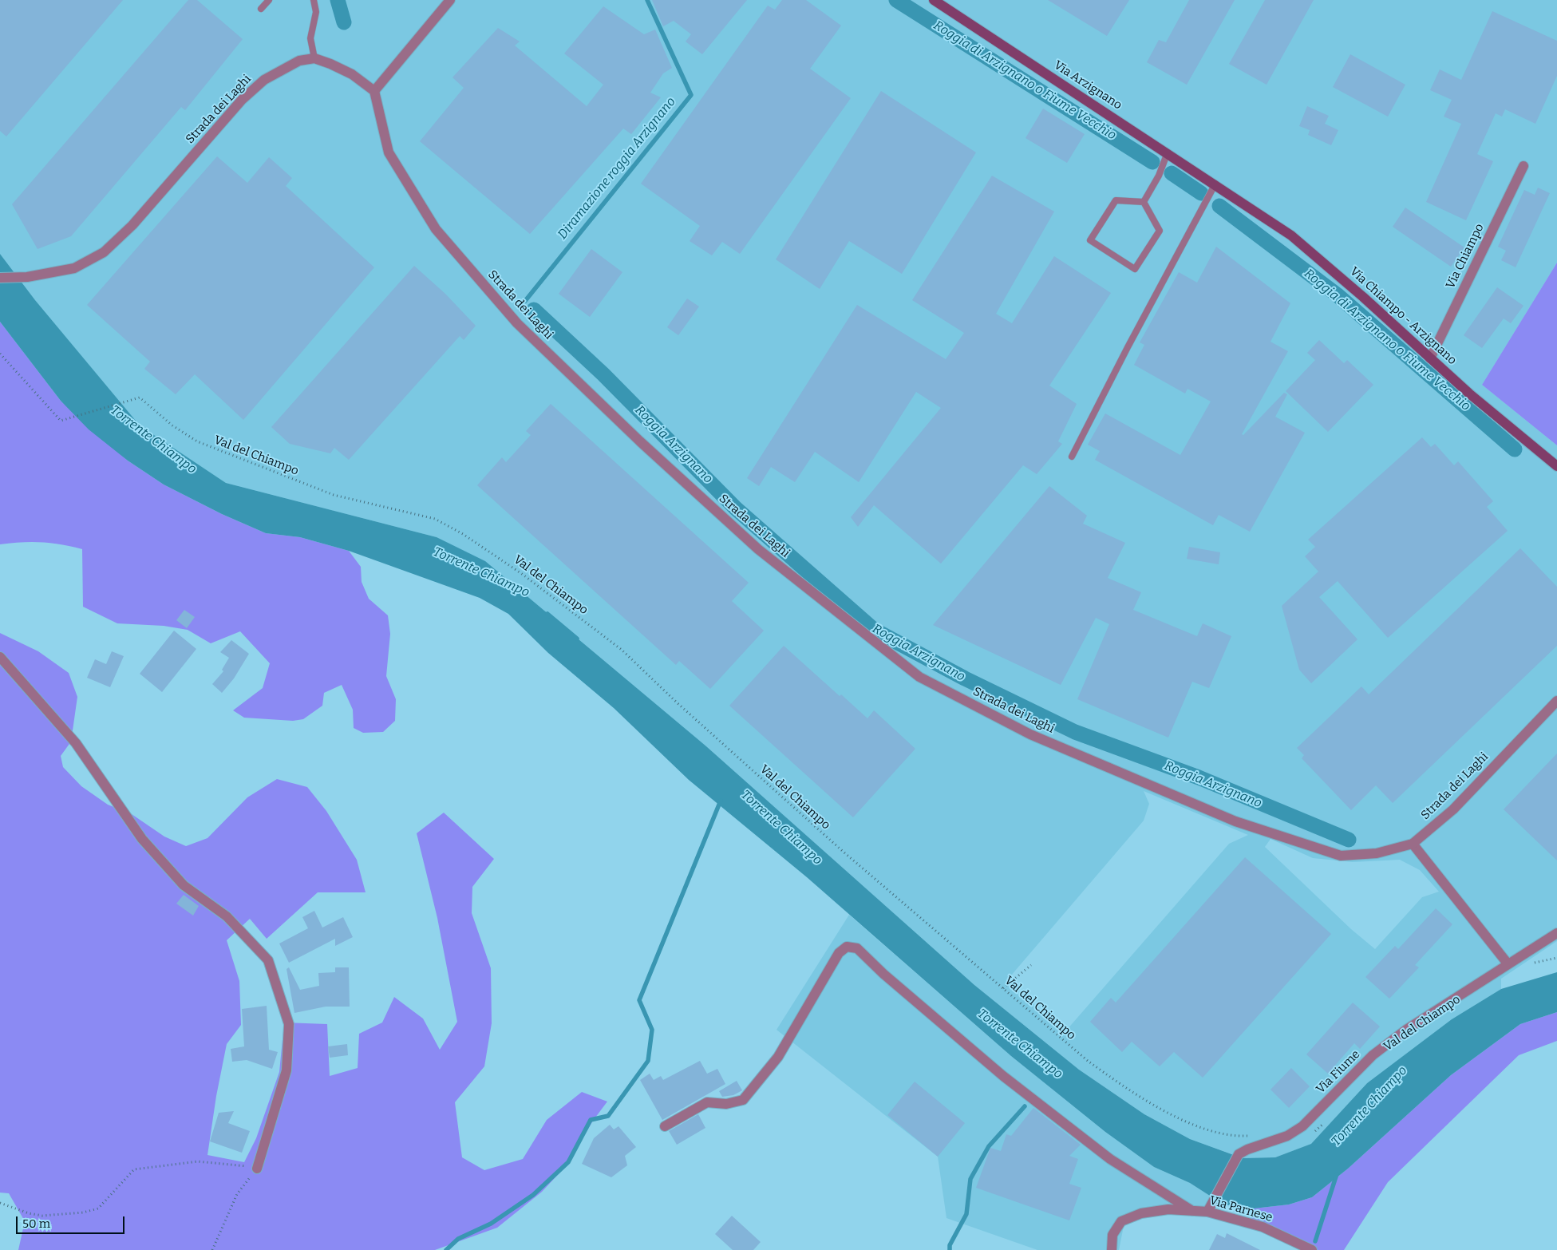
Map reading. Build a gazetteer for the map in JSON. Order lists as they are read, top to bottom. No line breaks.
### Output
{"streets":{"main road":["Via Arzignano","Via Chiampo - Arzignano"],"street":["Strada dei Laghi","Via Chiampo","Via Fiume","Via Parnese"],"path":["Val del Chiampo"]},"crossings":[["Via Arzignano","Via Chiampo - Arzignano"],["Via Chiampo","Via Chiampo - Arzignano"],["Via Fiume","Via Parnese"]],"water":["Roggia di Arzignano o Fiume Vecchio","Diramazione roggia Arzignano","Torrente Chiampo","Roggia Arzignano"],"scale_bar":"50 m"}
